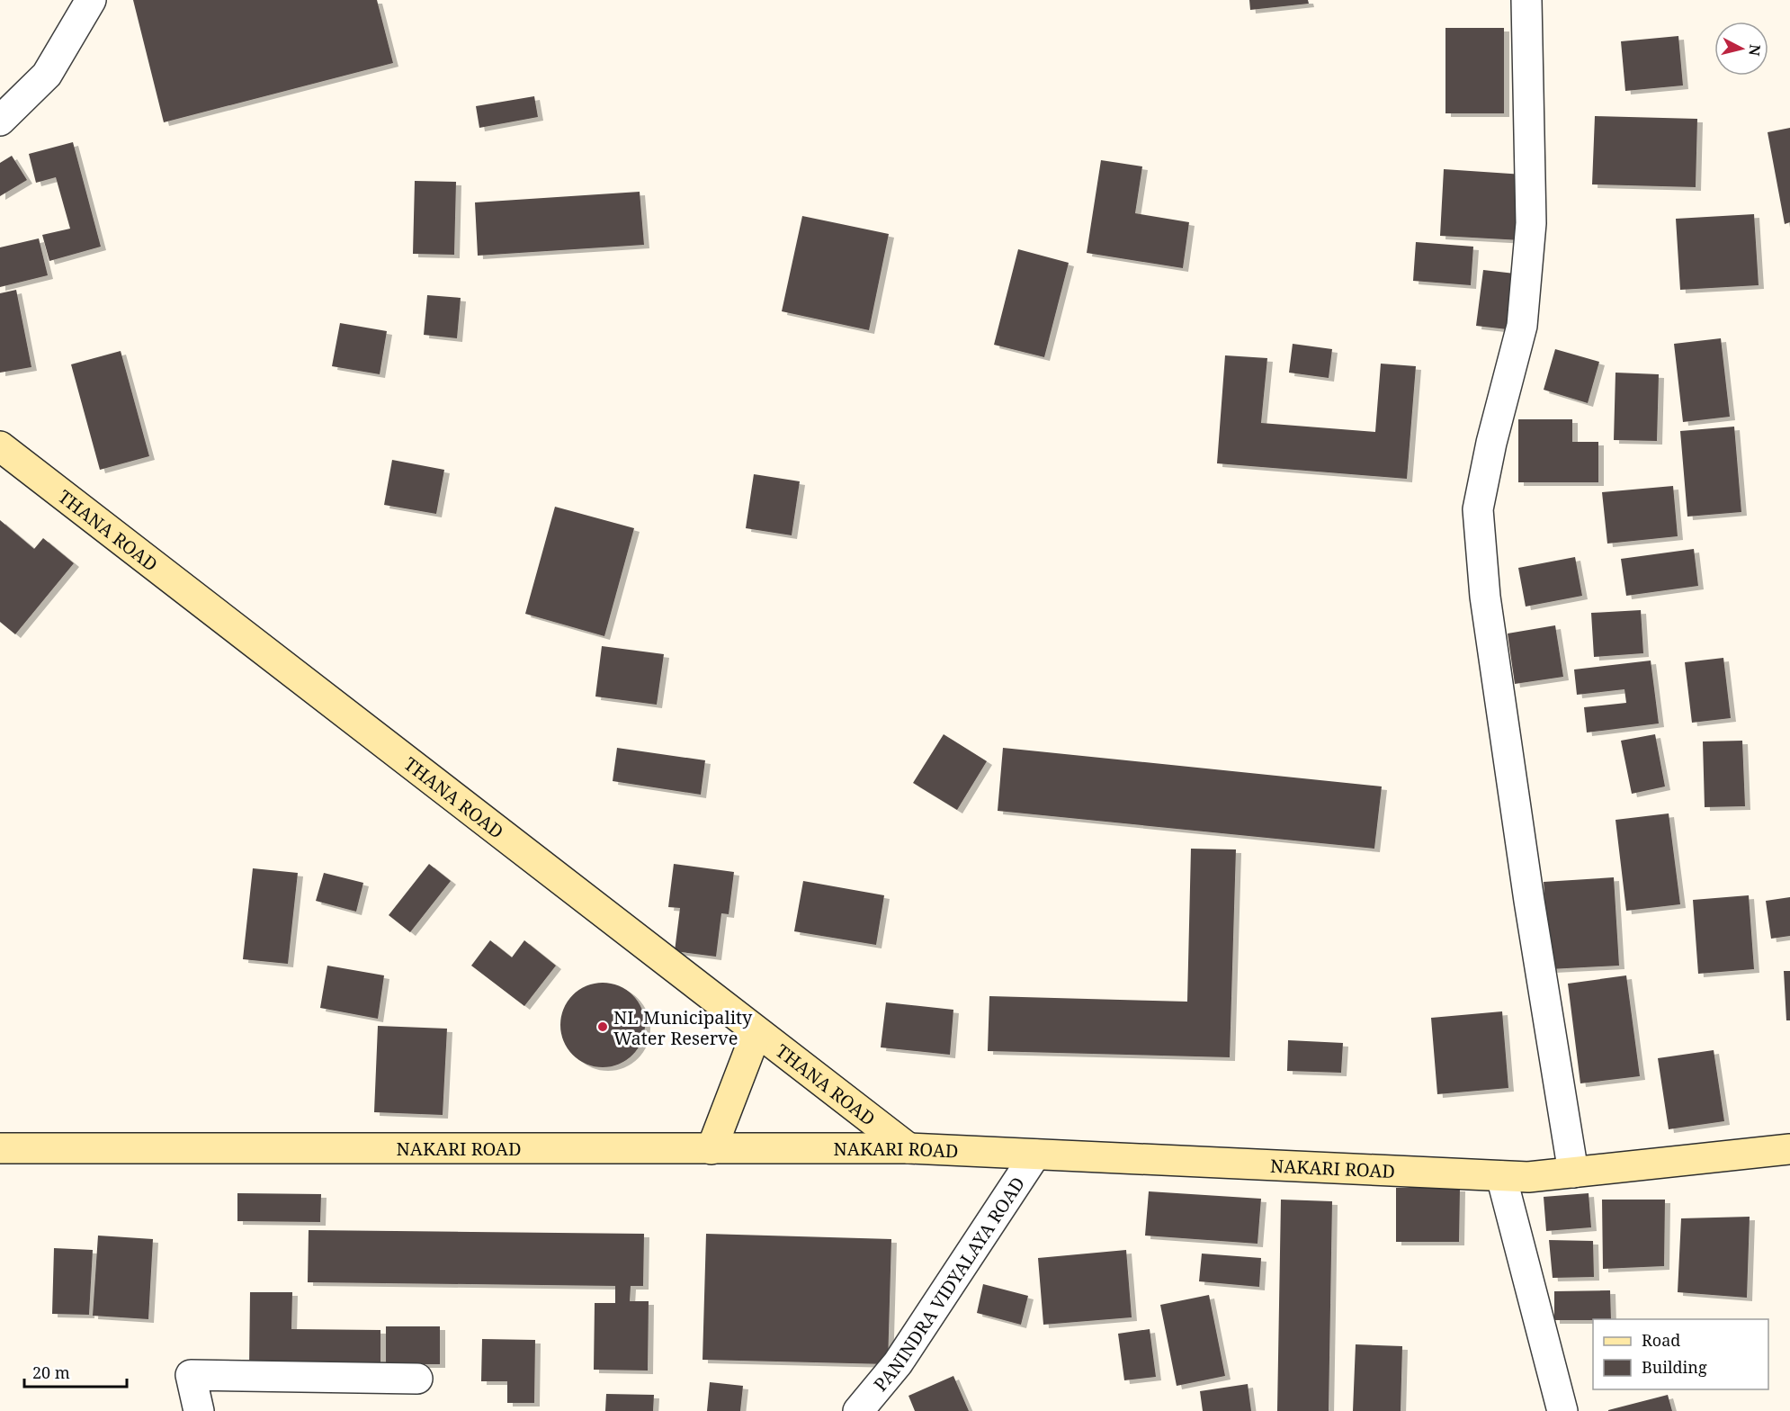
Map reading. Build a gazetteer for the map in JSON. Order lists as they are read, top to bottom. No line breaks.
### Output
{"streets":{"street":["THANA ROAD","NAKARI ROAD","PANINDRA VIDYALAYA ROAD"]},"crossings":[["THANA ROAD","NAKARI ROAD"],["NAKARI ROAD","PANINDRA VIDYALAYA ROAD"]],"places":["NL Municipality Water Reserve"],"legend":["Road","Building"],"scale_bar":"20 m","north":"right"}
